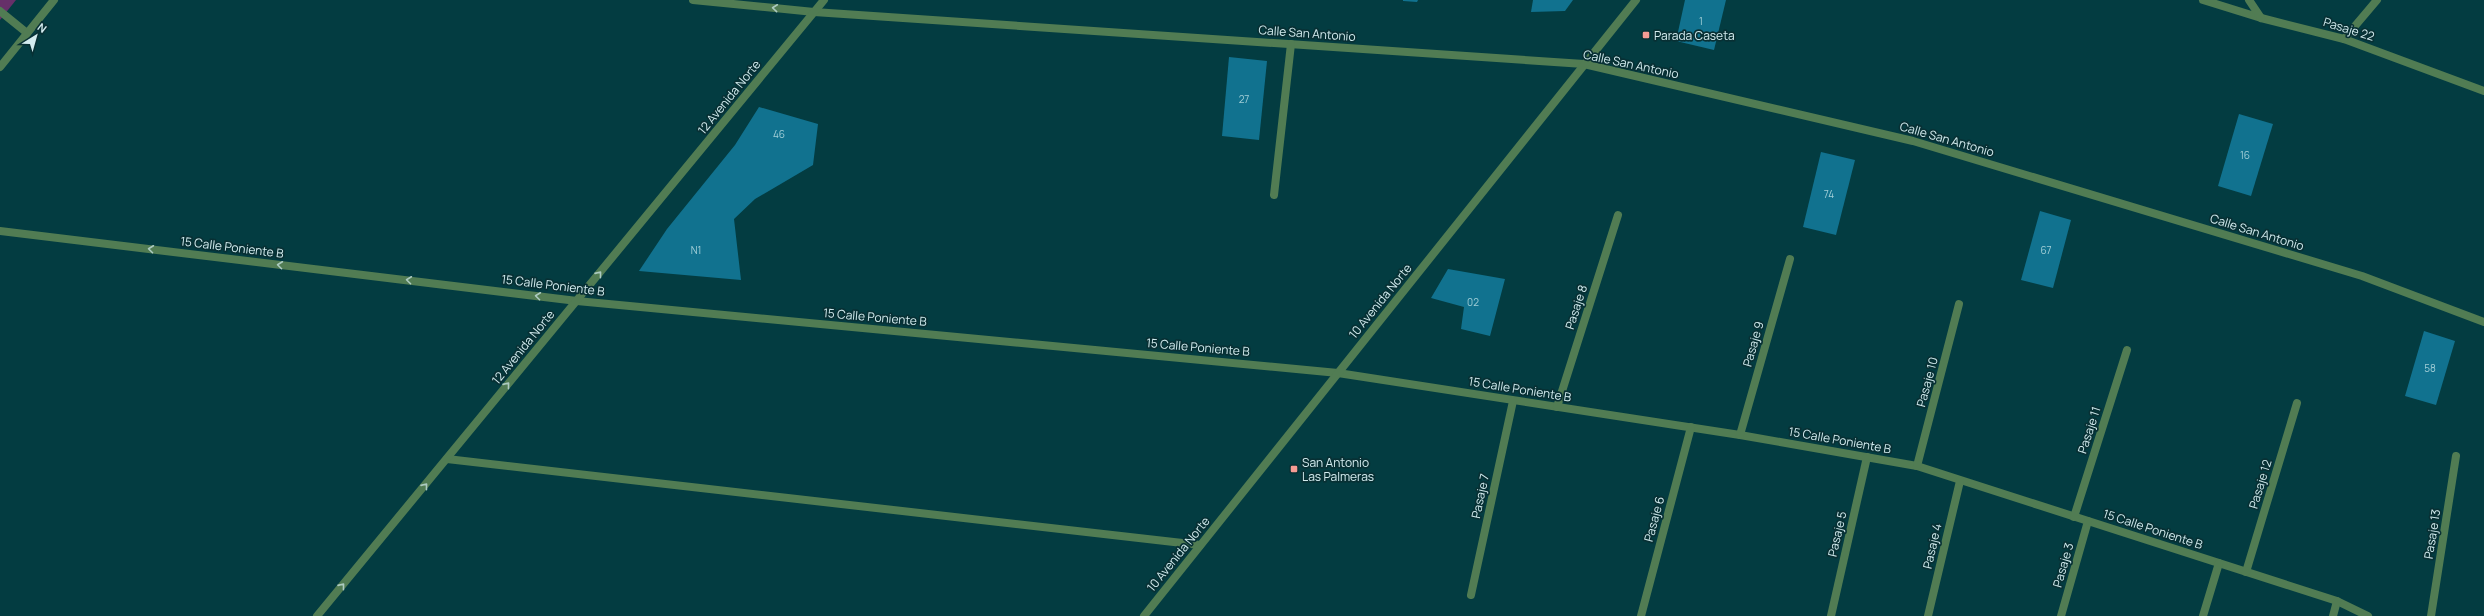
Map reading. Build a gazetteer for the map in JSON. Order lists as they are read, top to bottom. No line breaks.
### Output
{"streets":{"street":["Pasaje 22","Calle San Antonio","12 Avenida Norte","15 Calle Poniente B","10 Avenida Norte","Pasaje 8","Pasaje 9","Pasaje 10","Pasaje 11","Pasaje 12","Pasaje 7","Pasaje 6","Pasaje 5","Pasaje 13","Pasaje 4","Pasaje 3"]},"crossings":[["Calle San Antonio","12 Avenida Norte"],["Calle San Antonio","10 Avenida Norte"],["12 Avenida Norte","15 Calle Poniente B"],["15 Calle Poniente B","10 Avenida Norte"],["15 Calle Poniente B","Pasaje 8"],["15 Calle Poniente B","Pasaje 9"],["15 Calle Poniente B","Pasaje 10"],["15 Calle Poniente B","Pasaje 11"],["15 Calle Poniente B","Pasaje 12"],["15 Calle Poniente B","Pasaje 7"],["15 Calle Poniente B","Pasaje 6"],["15 Calle Poniente B","Pasaje 5"],["15 Calle Poniente B","Pasaje 4"],["15 Calle Poniente B","Pasaje 3"]],"one_way":["12 Avenida Norte"],"places":{"transit":["Parada Caseta","San Antonio Las Palmeras"]},"house_numbers":["1","27","46","16","74","N1","67","02","58"],"north":"top right"}
